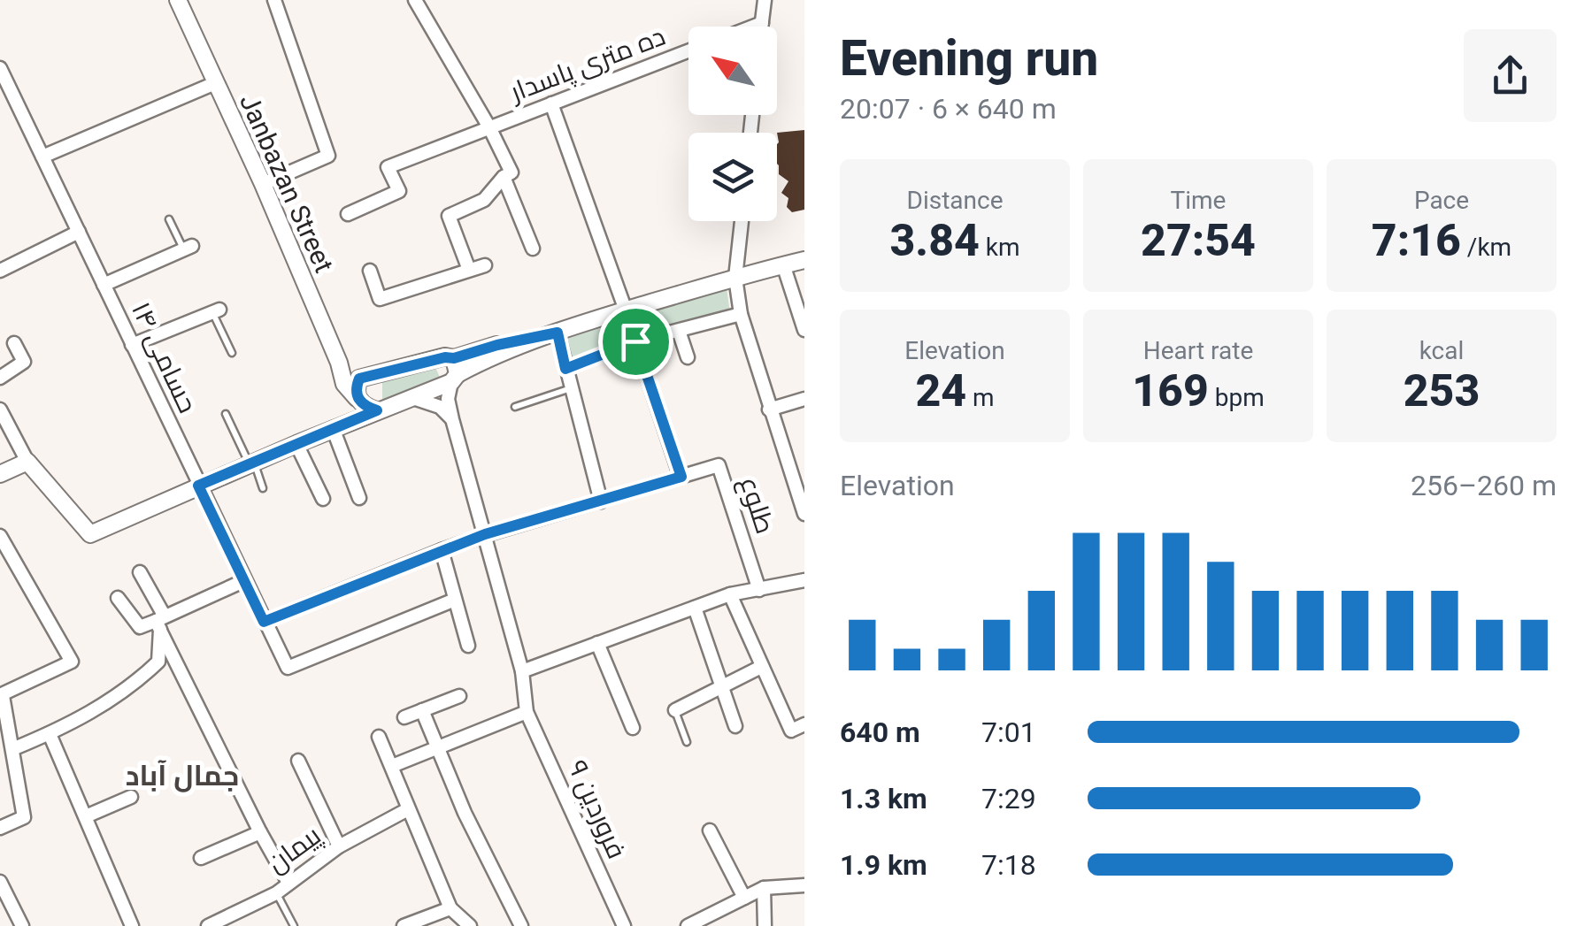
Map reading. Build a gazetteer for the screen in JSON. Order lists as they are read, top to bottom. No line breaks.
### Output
{"streets":{"street":["ده متری پاسدار","Janbazan Street","حسامی ۱۴","طلوع","فروردین ۹","پیمان"]},"crossings":[["طلوع","فروردین ۹"]],"districts":["جمال آباد"],"north":"top left","page":{"heading":["Evening run","20:07 · 6 × 640 m"],"stats":[["Distance","3.84 km"],["Time","27:54"],["Pace","7:16 /km"],["Elevation","24 m"],["Heart rate","169 bpm"],["kcal","253"]],"chart":["Elevation","256–260 m"],"list":[{"name":"640 m","note":"7:01"},{"name":"1.3 km","note":"7:29"},{"name":"1.9 km","note":"7:18"}]}}
